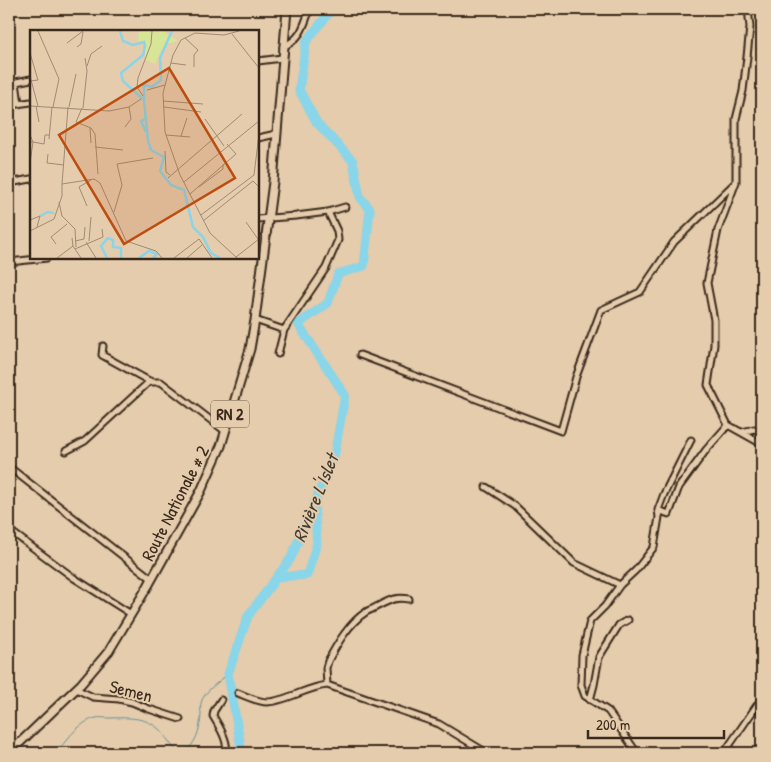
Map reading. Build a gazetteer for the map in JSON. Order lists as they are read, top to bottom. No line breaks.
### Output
{"streets":{"main road":["RN 2","Route Nationale # 2"],"street":["Semen"]},"crossings":[["Route Nationale # 2","Semen"]],"water":["Rivière L'Islet"],"scale_bar":"200 m"}
